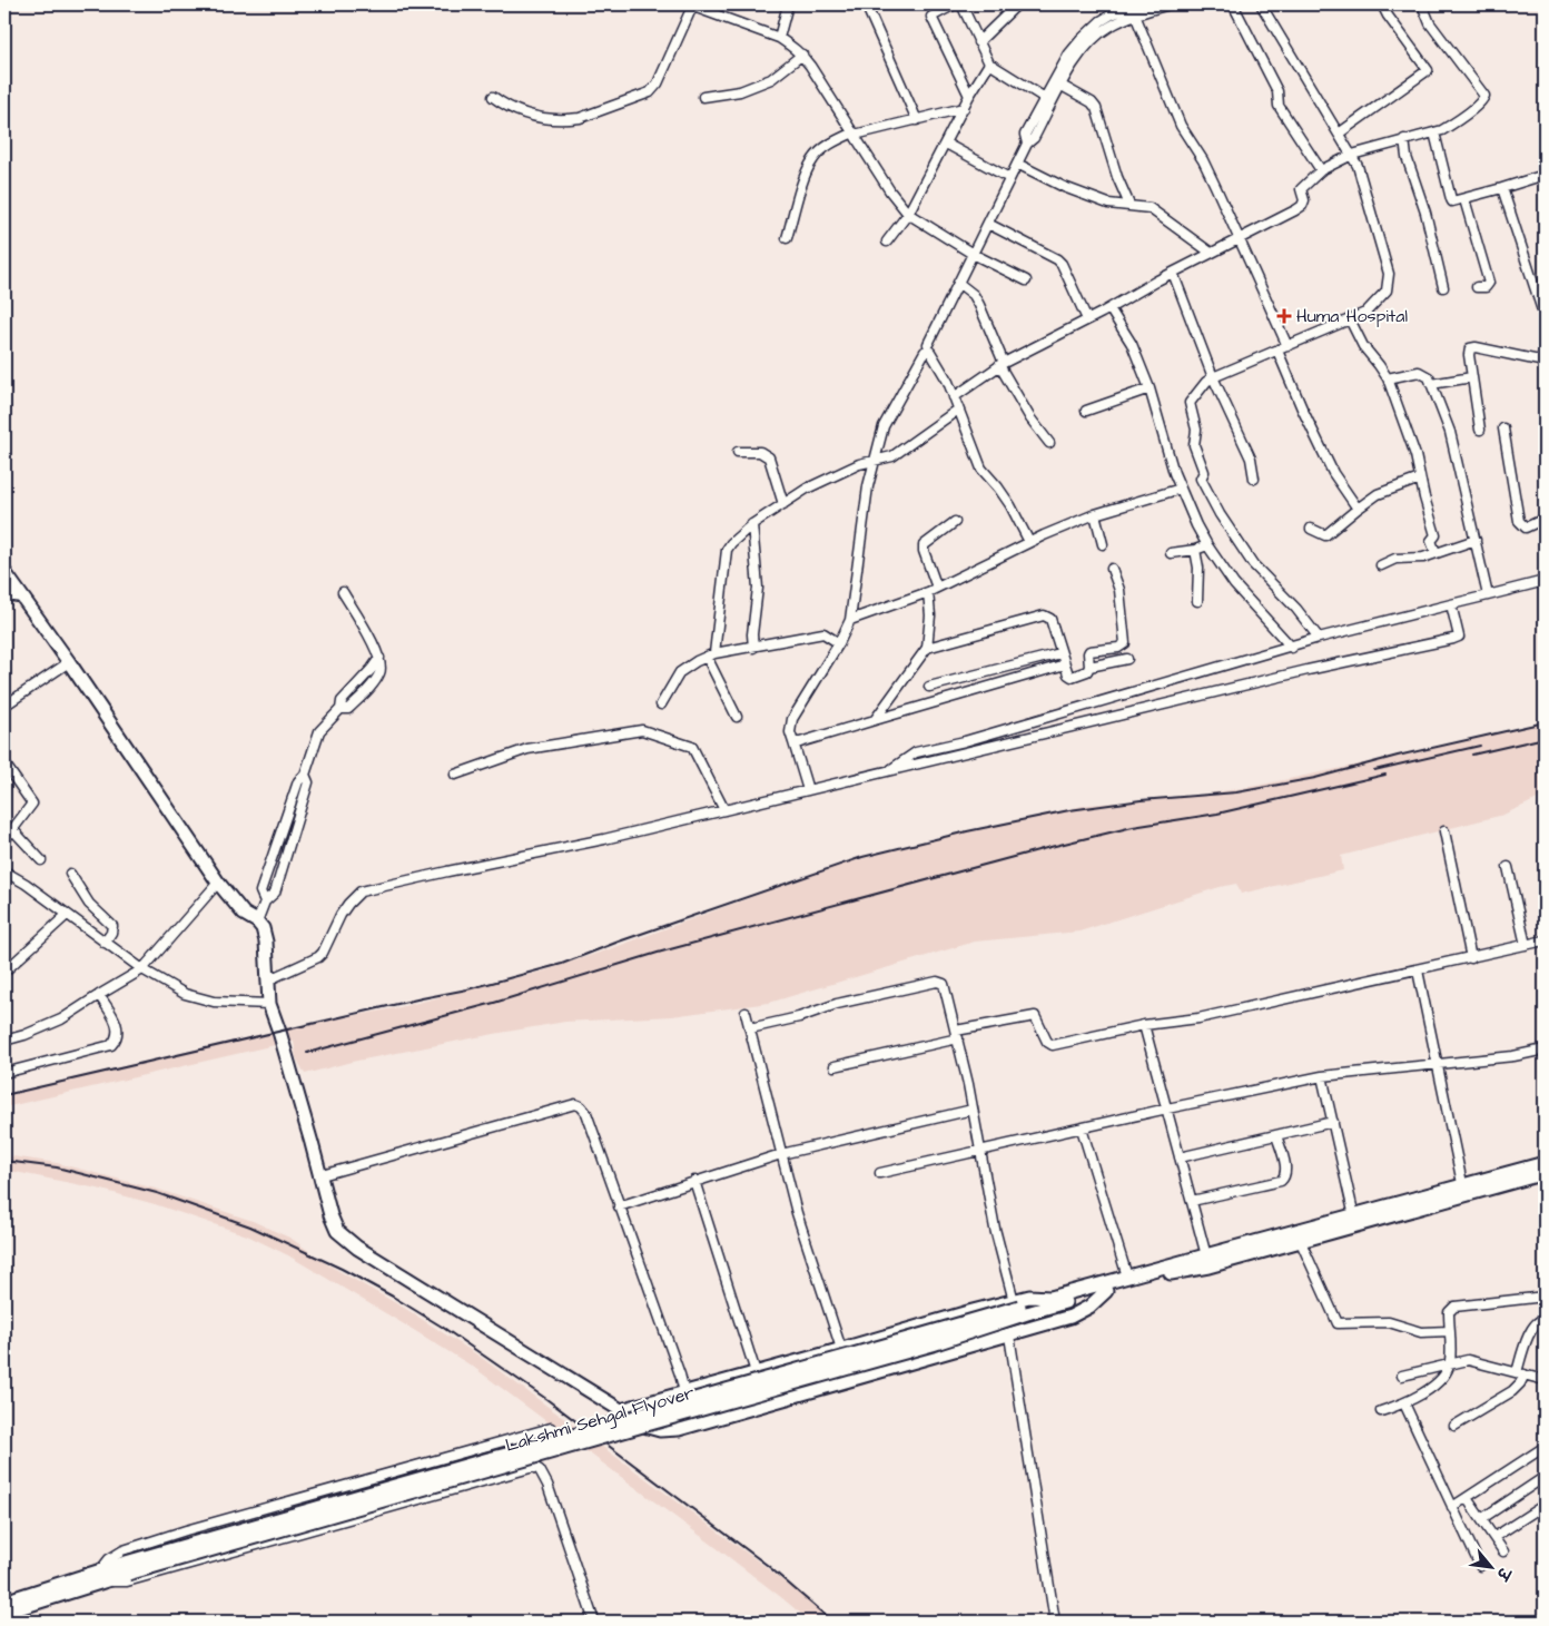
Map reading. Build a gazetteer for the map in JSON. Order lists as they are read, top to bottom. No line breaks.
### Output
{"streets":{"main road":["Lakshmi Sehgal Flyover"]},"places":{"health":["Huma Hospital"]},"north":"bottom right"}
